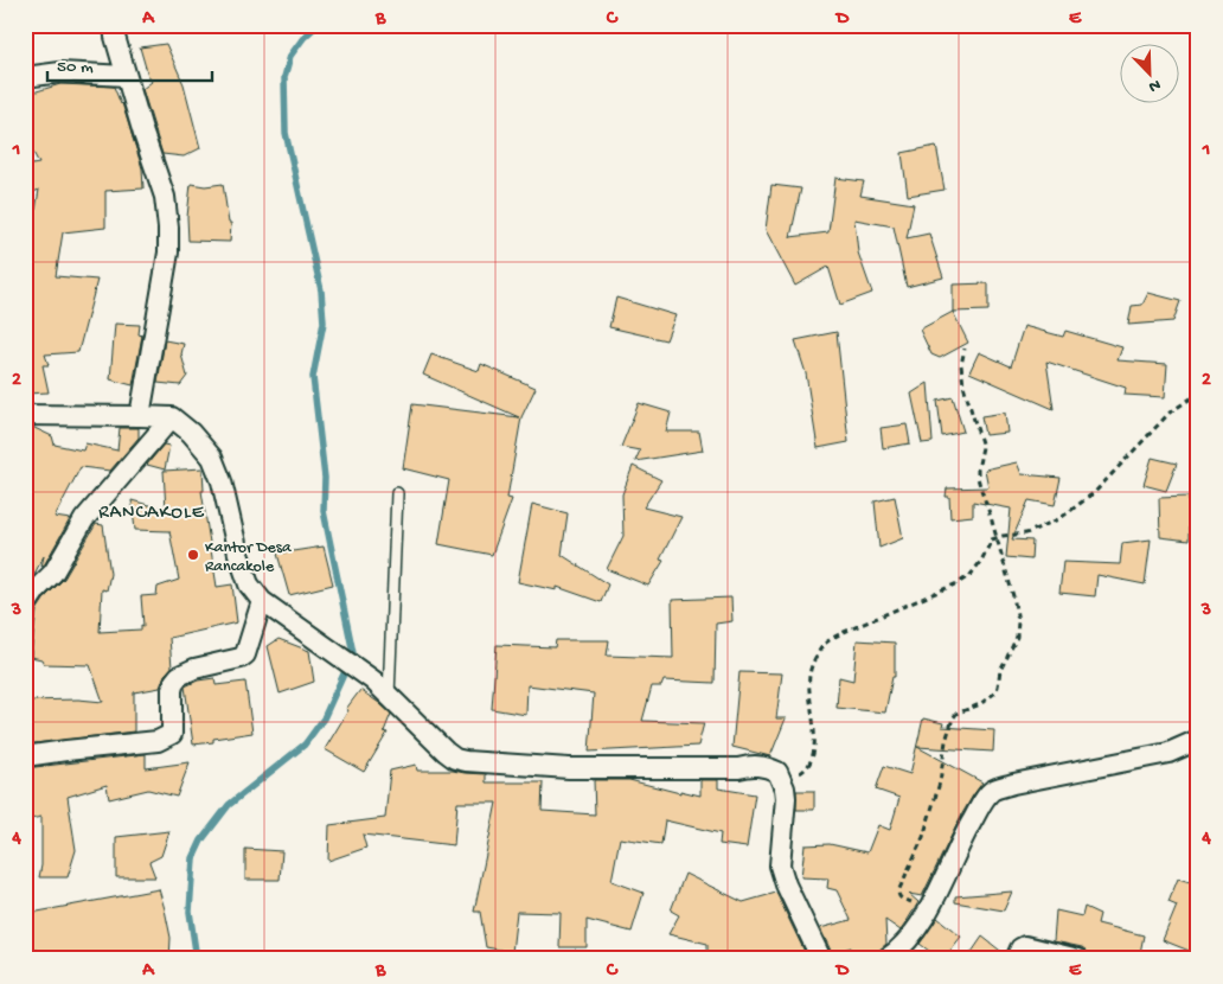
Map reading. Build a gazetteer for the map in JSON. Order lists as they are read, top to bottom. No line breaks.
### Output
{"districts":["RANCAKOLE"],"places":["Kantor Desa Rancakole"],"scale_bar":"50 m","north":"bottom right","grid":{"columns":["A","B","C","D","E"],"rows":["1","2","3","4"]}}
